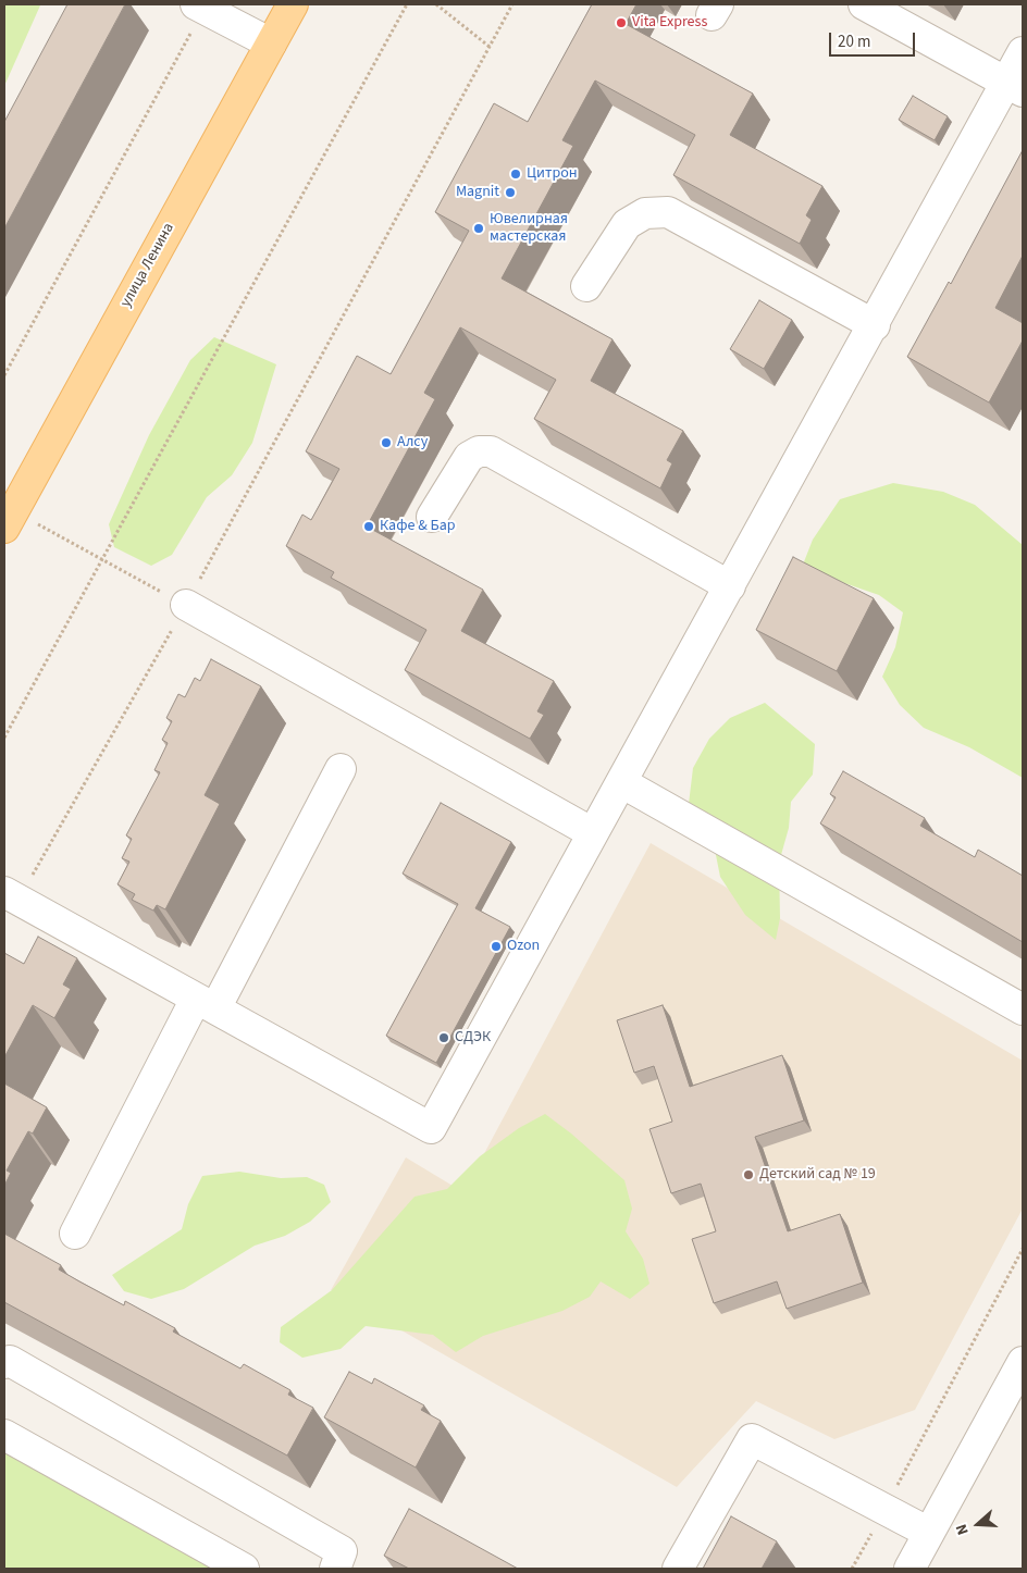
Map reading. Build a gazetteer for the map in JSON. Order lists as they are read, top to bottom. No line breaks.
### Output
{"streets":{"main road":["улица Ленина"]},"places":["Vita Express","Цитрон","Magnit","Ювелирная мастерская","Алсу","Кафе & Бар","Ozon","СДЭК","Детский сад № 19"],"scale_bar":"20 m","north":"left"}
